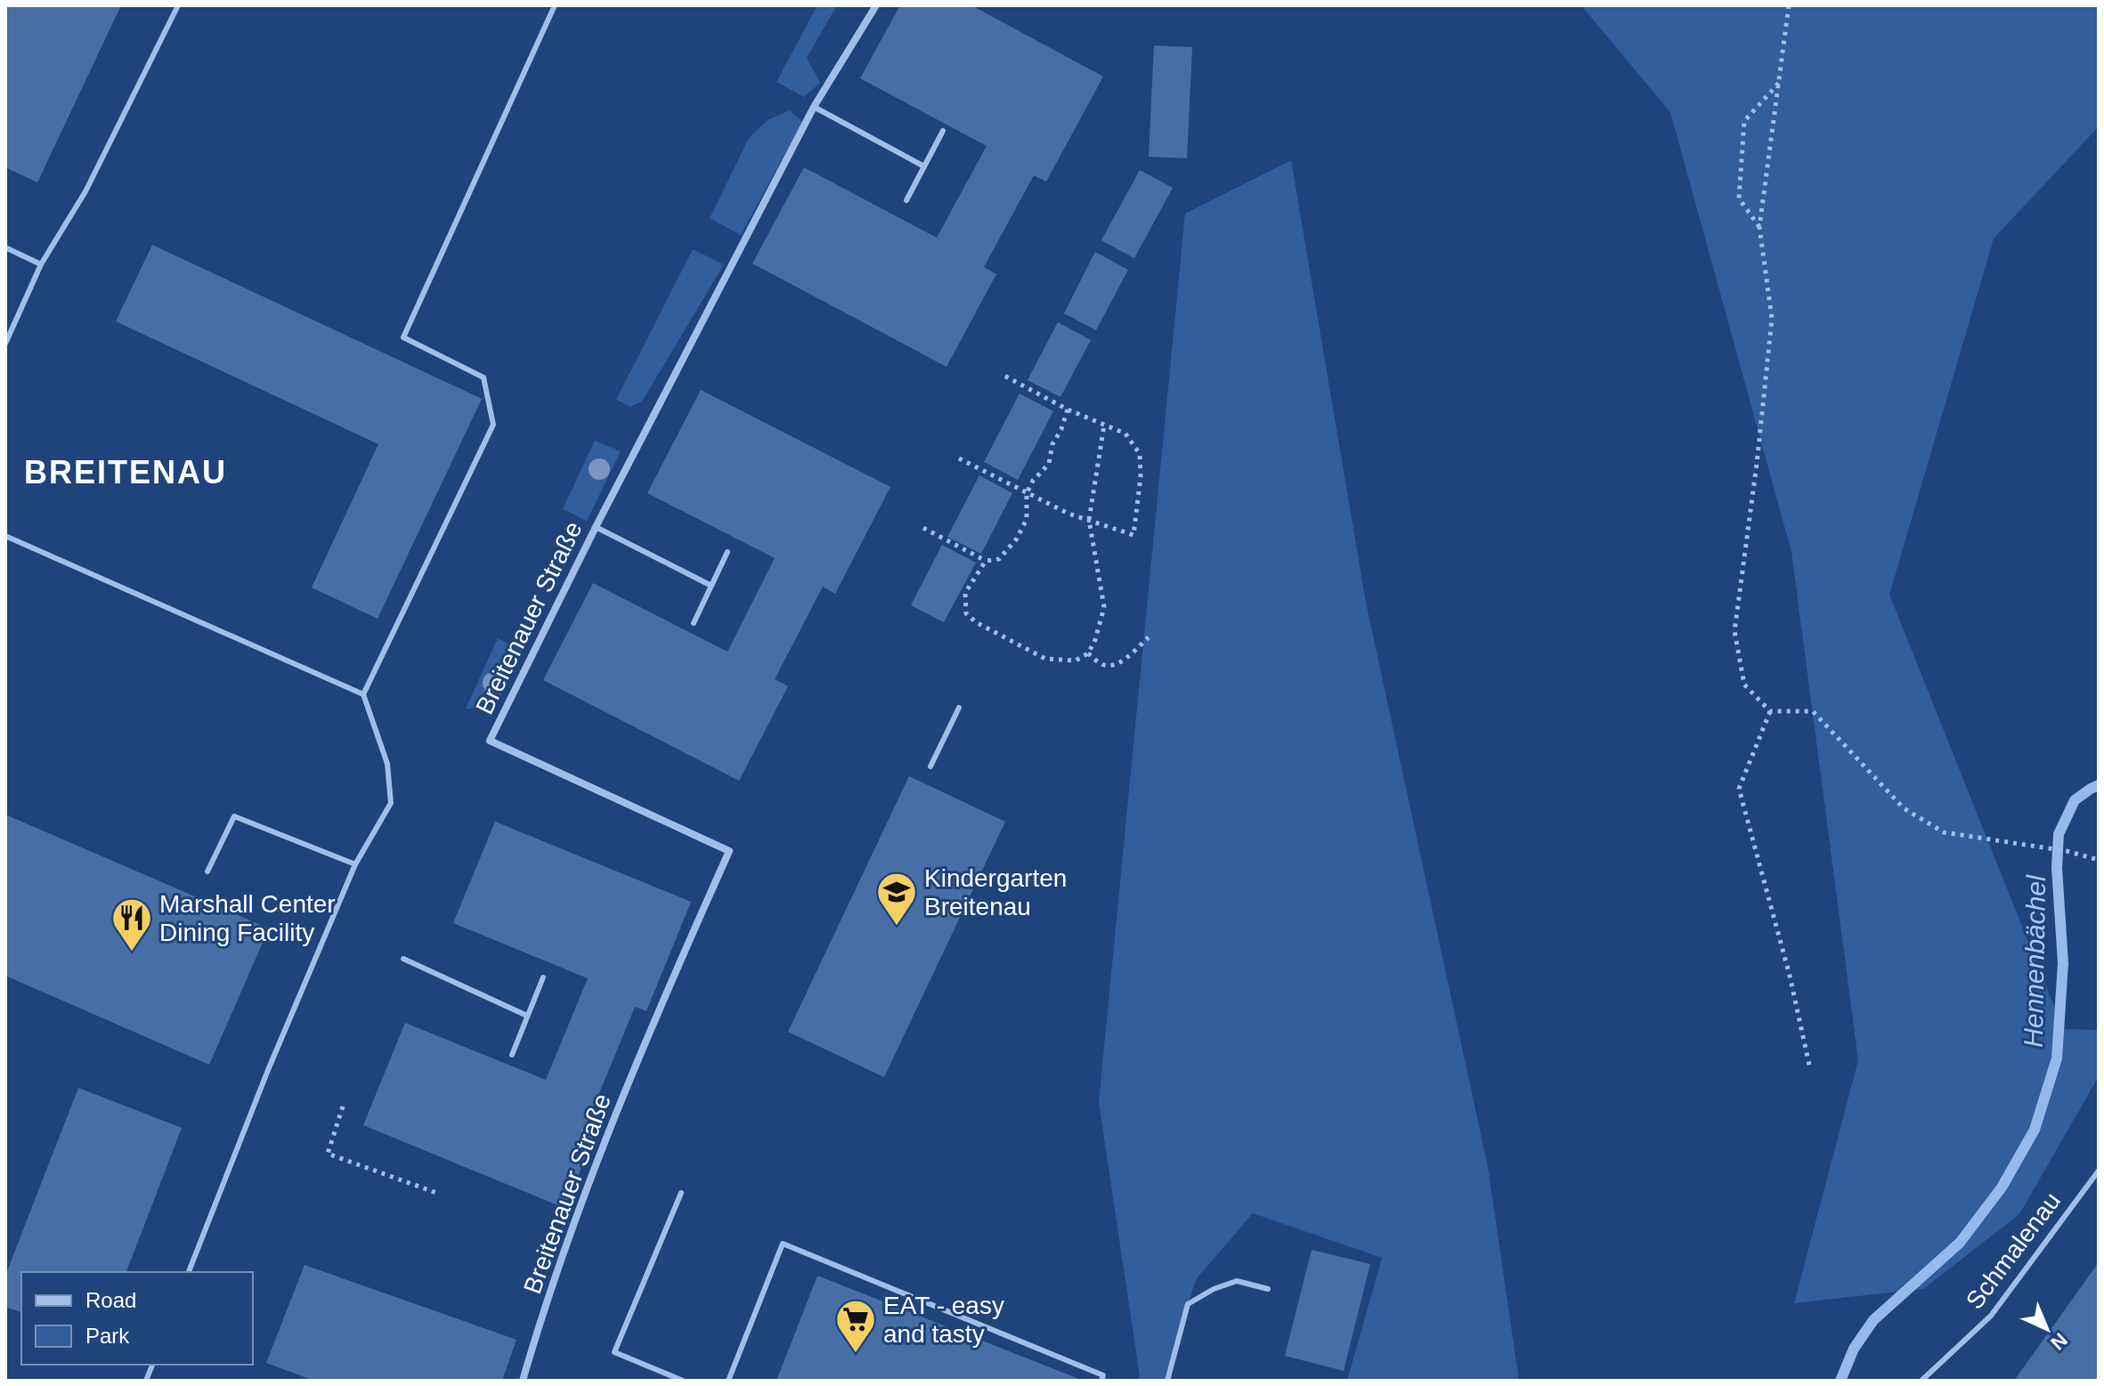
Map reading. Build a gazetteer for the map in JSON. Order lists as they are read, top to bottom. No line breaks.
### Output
{"streets":{"street":["Breitenauer Straße"],"lane":["Schmalenau"]},"districts":["BREITENAU"],"water":["Hennenbächel"],"places":{"school or university":["Kindergarten Breitenau"],"restaurant":["Marshall Center Dining Facility"],"supermarket":["EAT - easy and tasty"]},"legend":["Road","Park"],"north":"bottom right"}
